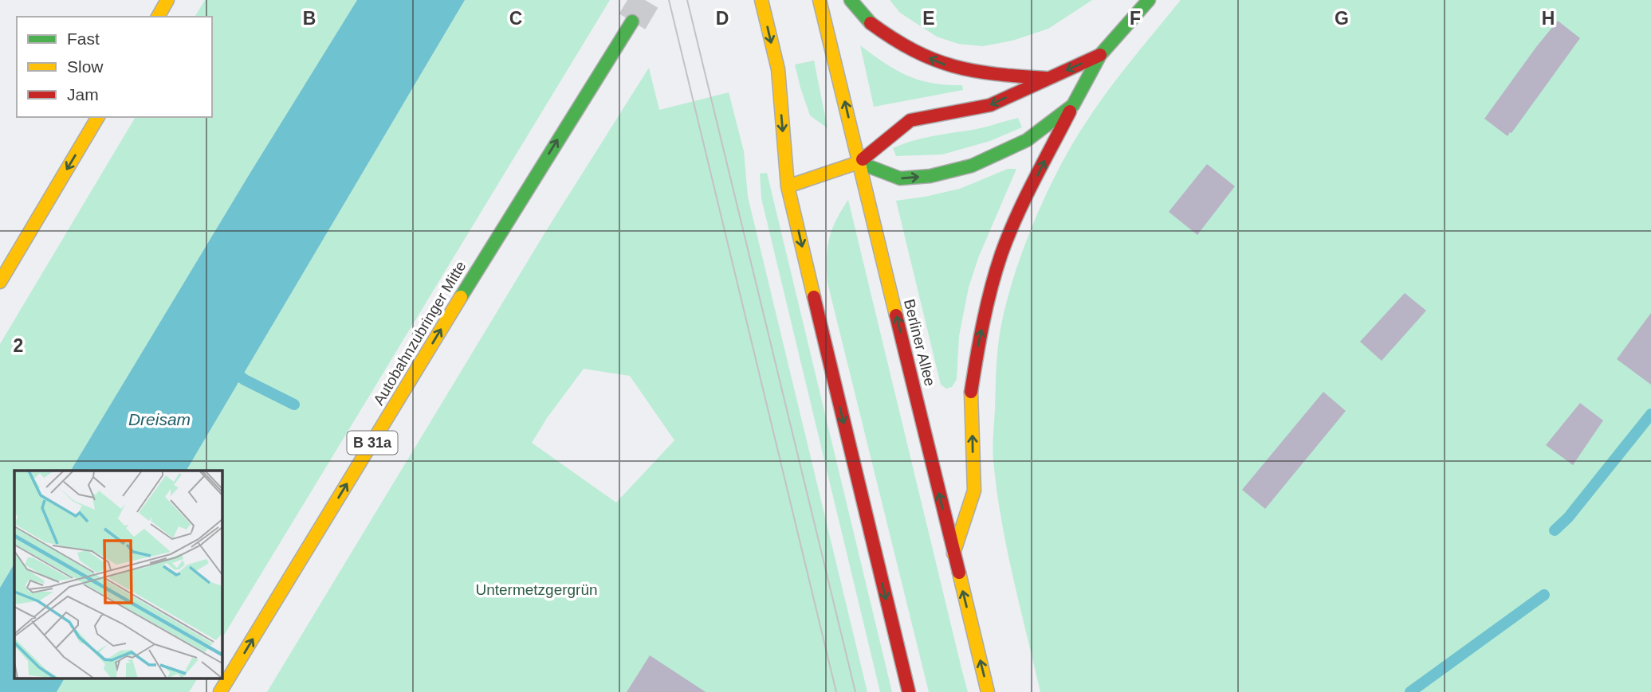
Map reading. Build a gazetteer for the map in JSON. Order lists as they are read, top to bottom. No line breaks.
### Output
{"streets":{"main road":["Autobahnzubringer Mitte","Berliner Allee","B 31a"]},"one_way":["Autobahnzubringer Mitte"],"water":["Dreisam"],"parks":["Untermetzgergrün"],"legend":["Fast","Slow","Jam"],"grid":{"columns":["B","C","D","E","F","G","H"],"rows":["2"]}}
